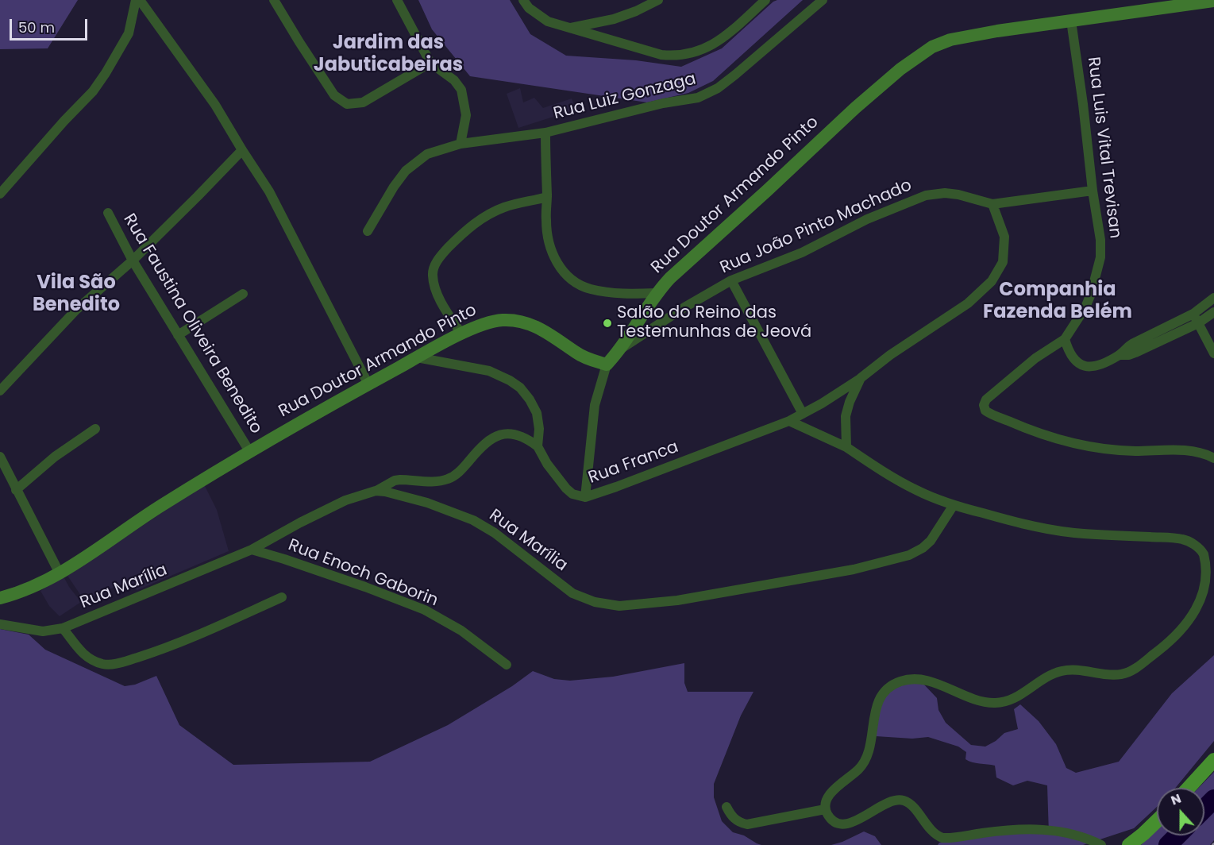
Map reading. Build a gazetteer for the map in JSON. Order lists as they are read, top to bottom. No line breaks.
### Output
{"streets":{"main road":["Rua Doutor Armando Pinto"],"street":["Rua Luiz Gonzaga","Rua Luis Vital Trevisan","Rua João Pinto Machado","Rua Faustina Oliveira Benedito","Rua Franca","Rua Marília","Rua Enoch Gaborin"]},"crossings":[["Rua Luis Vital Trevisan","Rua Doutor Armando Pinto"],["Rua Doutor Armando Pinto","Rua João Pinto Machado"],["Rua Doutor Armando Pinto","Rua Faustina Oliveira Benedito"],["Rua Marília","Rua Enoch Gaborin"]],"districts":["Jardim das Jabuticabeiras","Vila São Benedito","Companhia Fazenda Belém"],"places":["Salão do Reino das Testemunhas de Jeová"],"scale_bar":"50 m","north":"top"}
